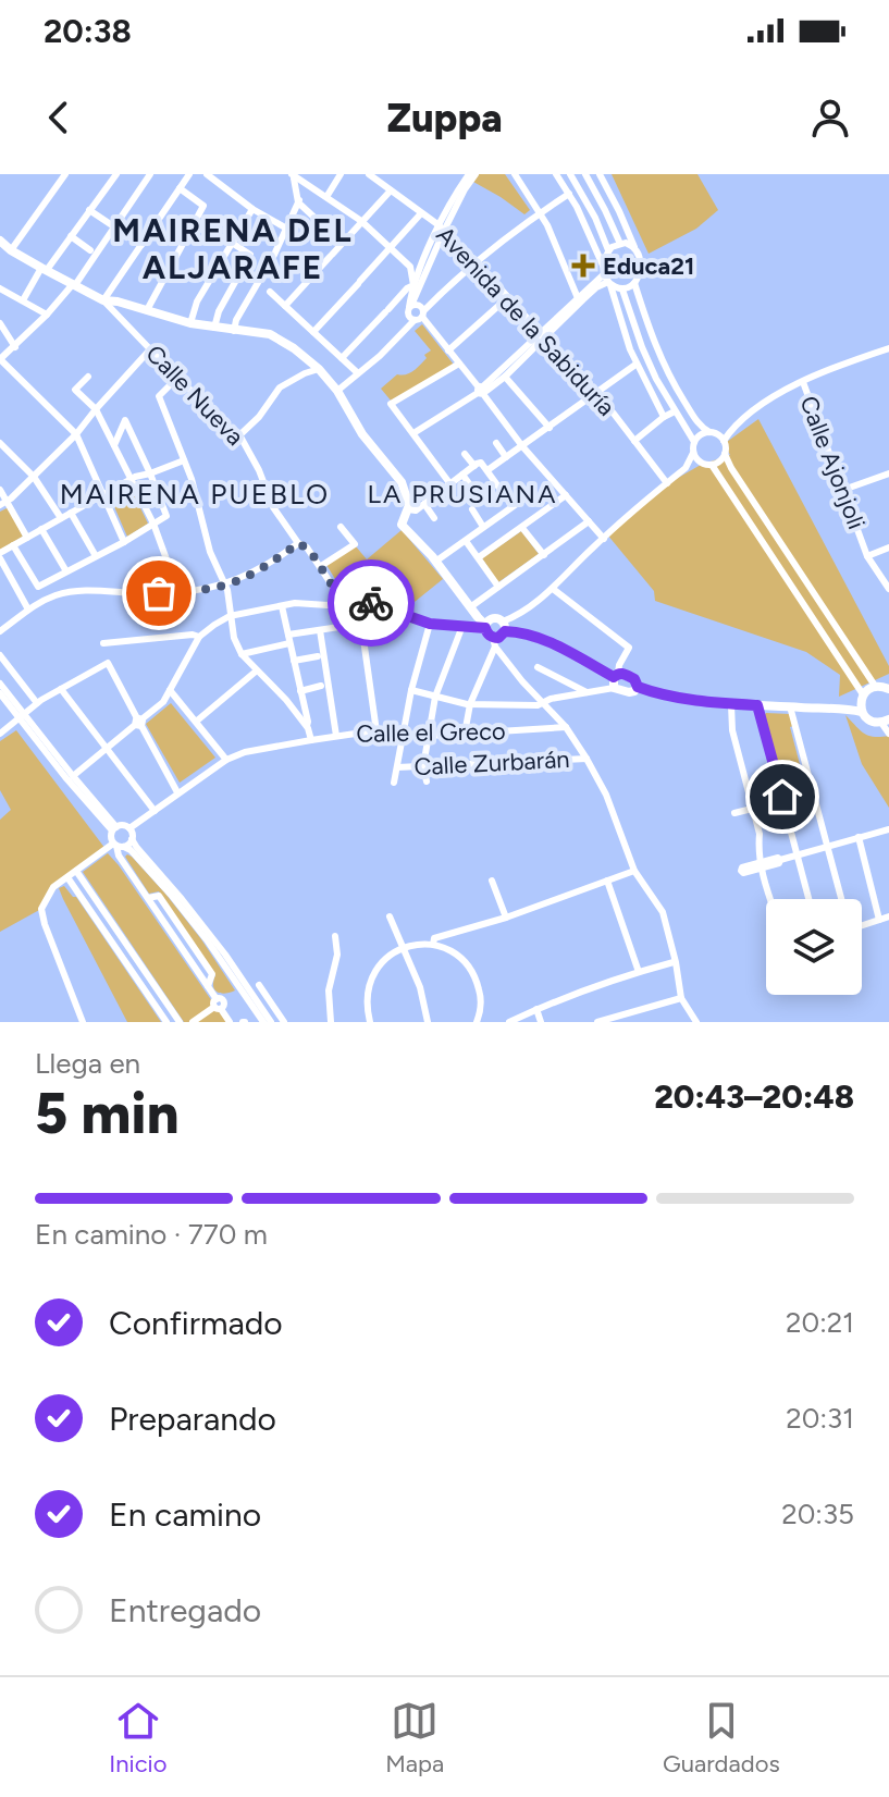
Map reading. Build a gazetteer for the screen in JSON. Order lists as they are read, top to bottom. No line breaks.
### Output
{"streets":{"street":["Avenida de la Sabiduría","Calle Nueva","Calle Ajonjoli","Calle el Greco","Calle Zurbarán"]},"districts":["MAIRENA DEL ALJARAFE","LA PRUSIANA","MAIRENA PUEBLO"],"places":{"health":["Educa21"]},"page":{"status":"20:38","header":"Zuppa","heading":["5 min","Llega en","20:43–20:48"],"bar":"En camino · 770 m","list":[["Confirmado","20:21"],["Preparando","20:31"],["En camino","20:35"],"Entregado"],"tabs":["Inicio","Mapa","Guardados"]}}
